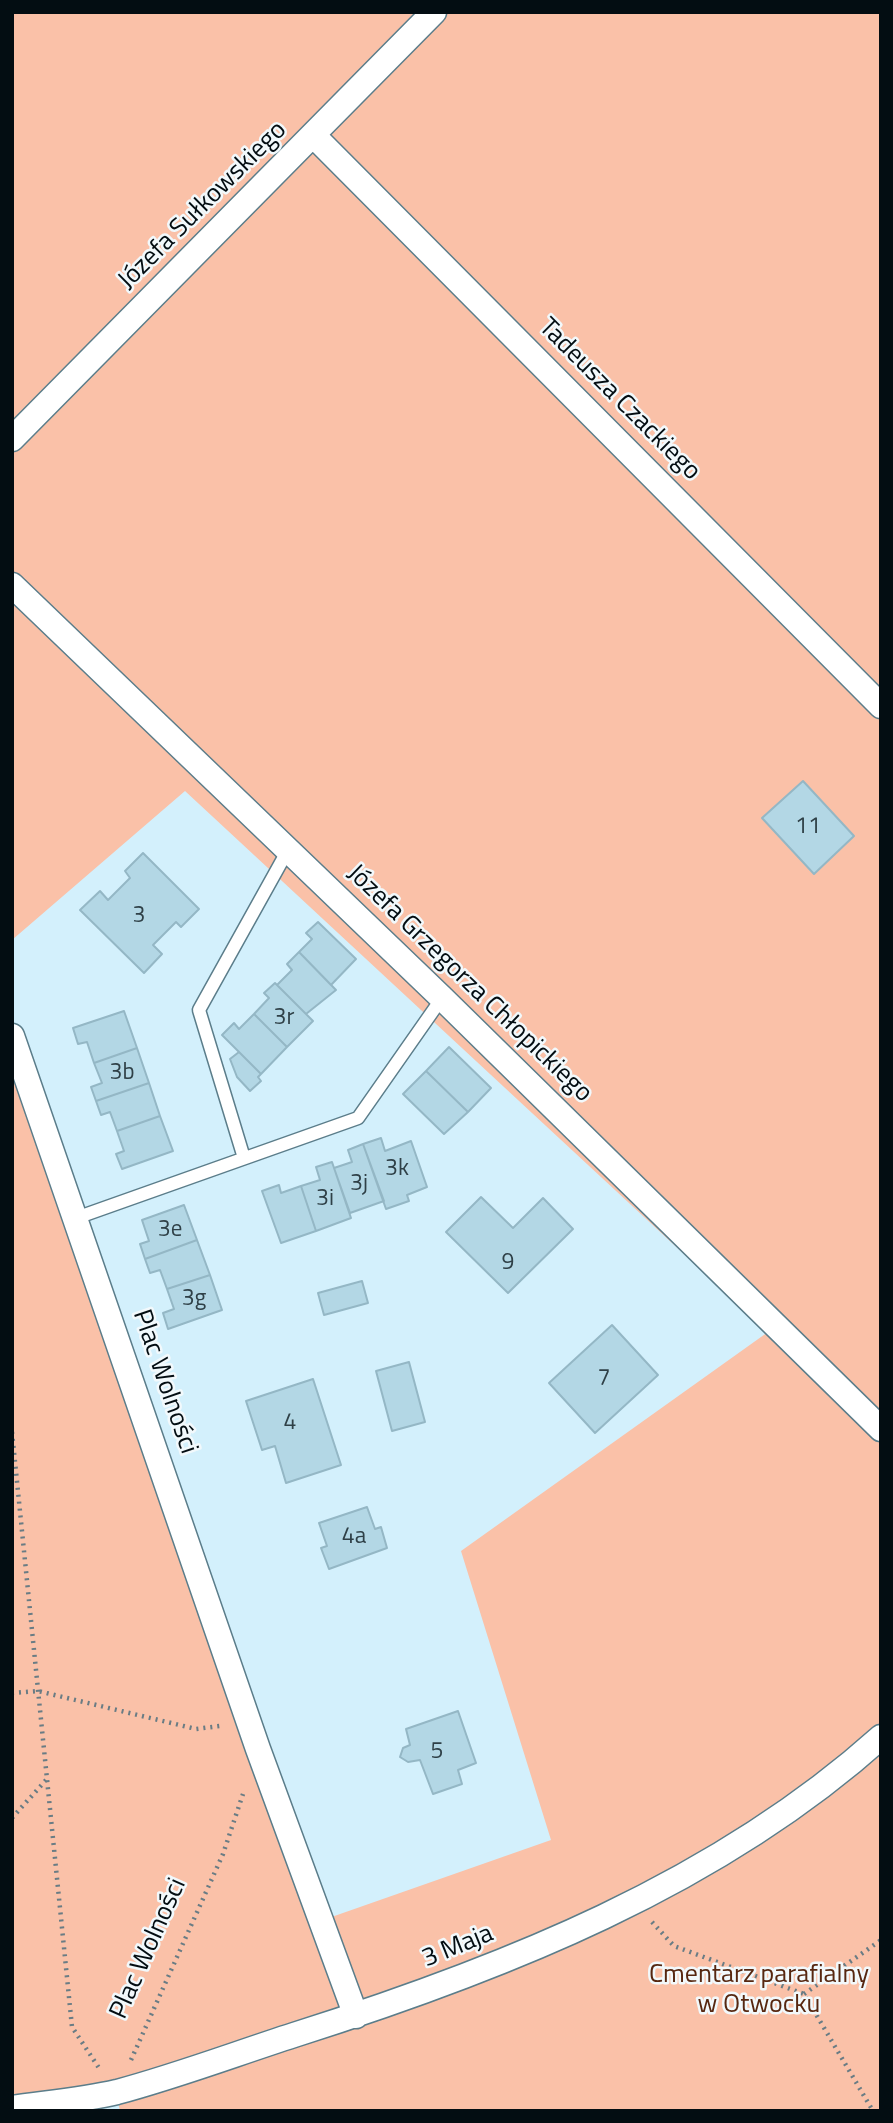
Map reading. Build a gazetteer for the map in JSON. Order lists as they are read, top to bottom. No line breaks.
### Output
{"streets":{"street":["Józefa Sułkowskiego","Tadeusza Czackiego","Józefa Grzegorza Chłopickiego","Plac Wolności","3 Maja"]},"crossings":[["Józefa Sułkowskiego","Tadeusza Czackiego"],["Plac Wolności","3 Maja"]],"parks":["Cmentarz parafialny w Otwocku"],"house_numbers":["11","3","3r","3b","3k","3j","3i","3e","9","3g","7","4","4a","5"]}
